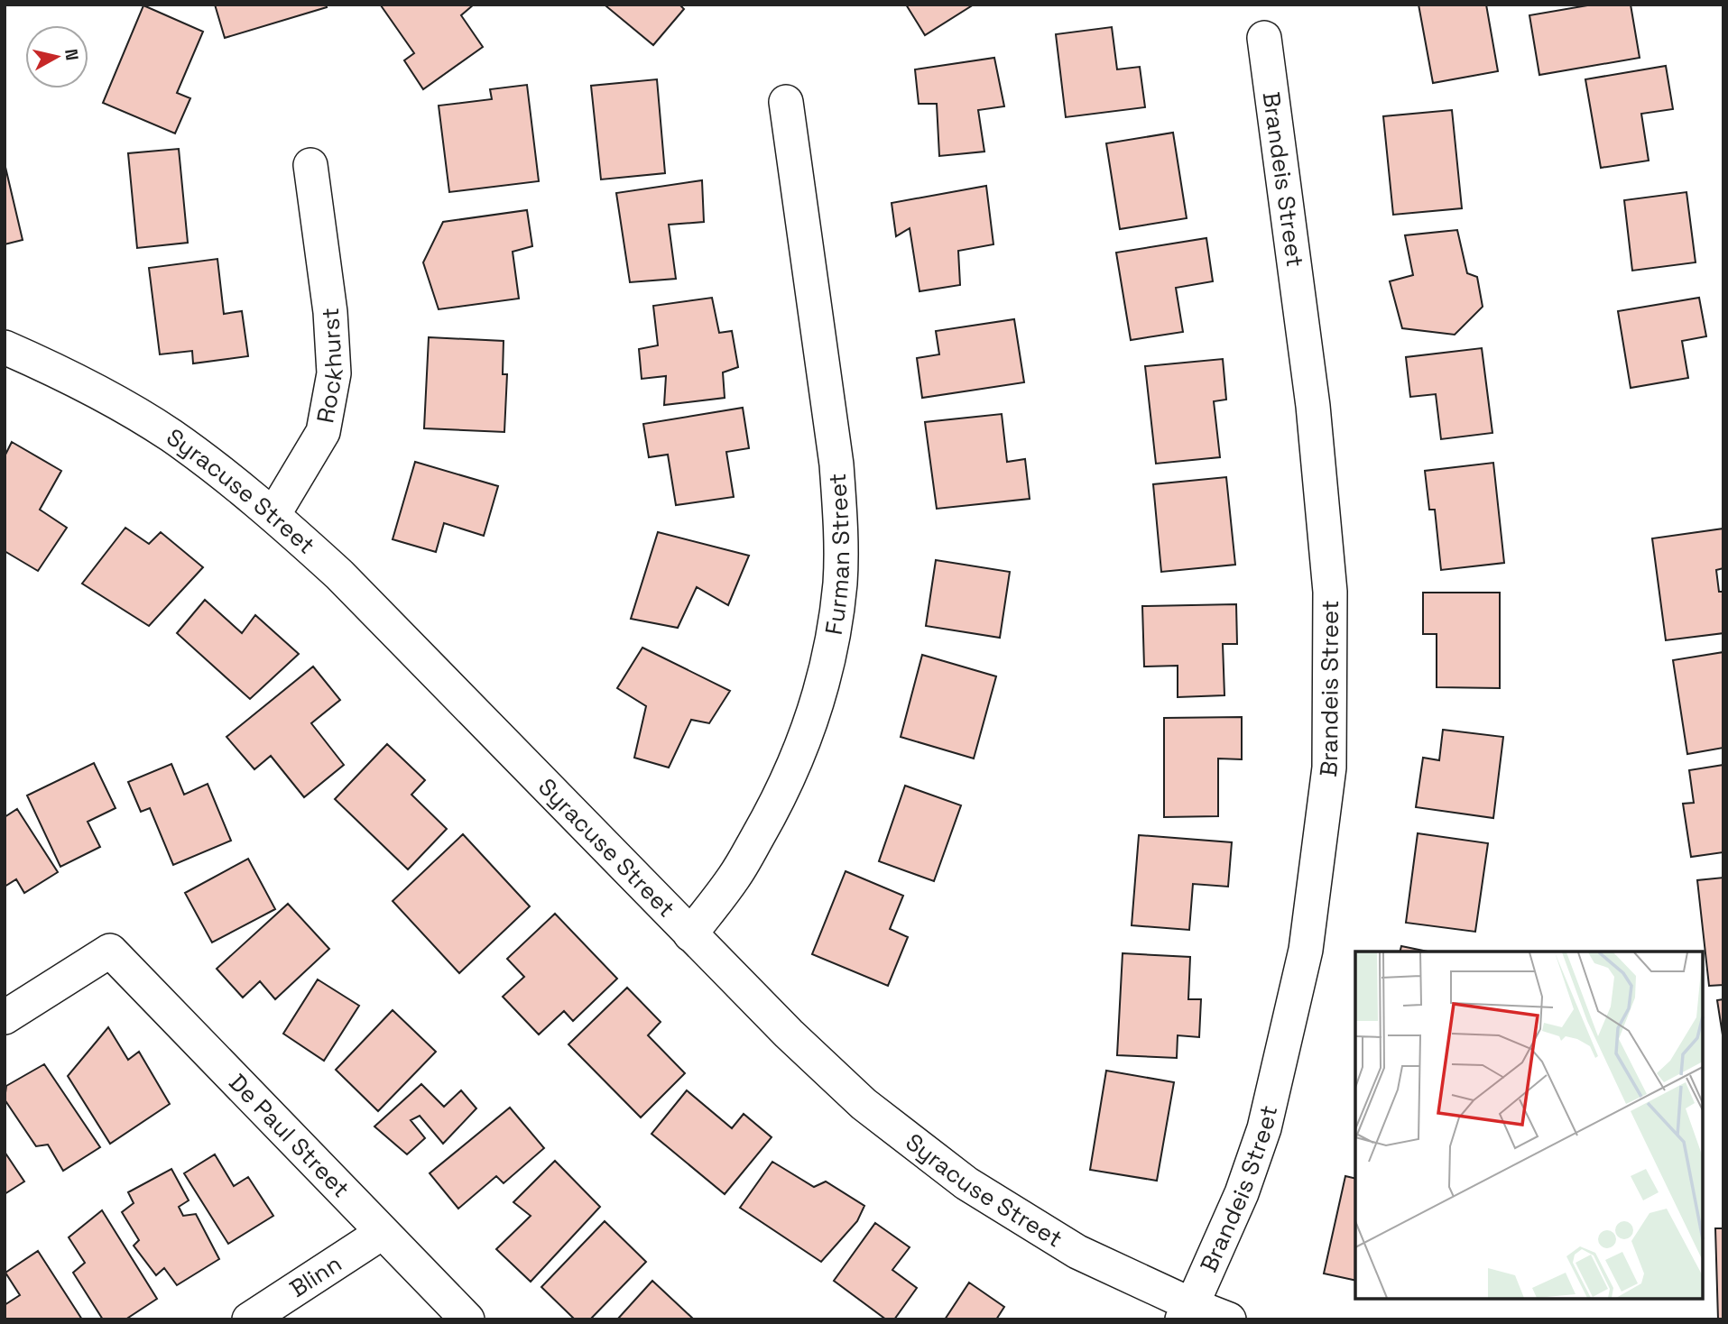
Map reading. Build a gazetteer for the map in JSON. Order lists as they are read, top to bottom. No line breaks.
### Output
{"streets":{"street":["Brandeis Street","Rockhurst","Syracuse Street","Furman Street","De Paul Street","Blinn"]},"crossings":[["Brandeis Street","Syracuse Street"],["Rockhurst","Syracuse Street"],["Syracuse Street","Furman Street"],["De Paul Street","Blinn"]],"north":"right"}
